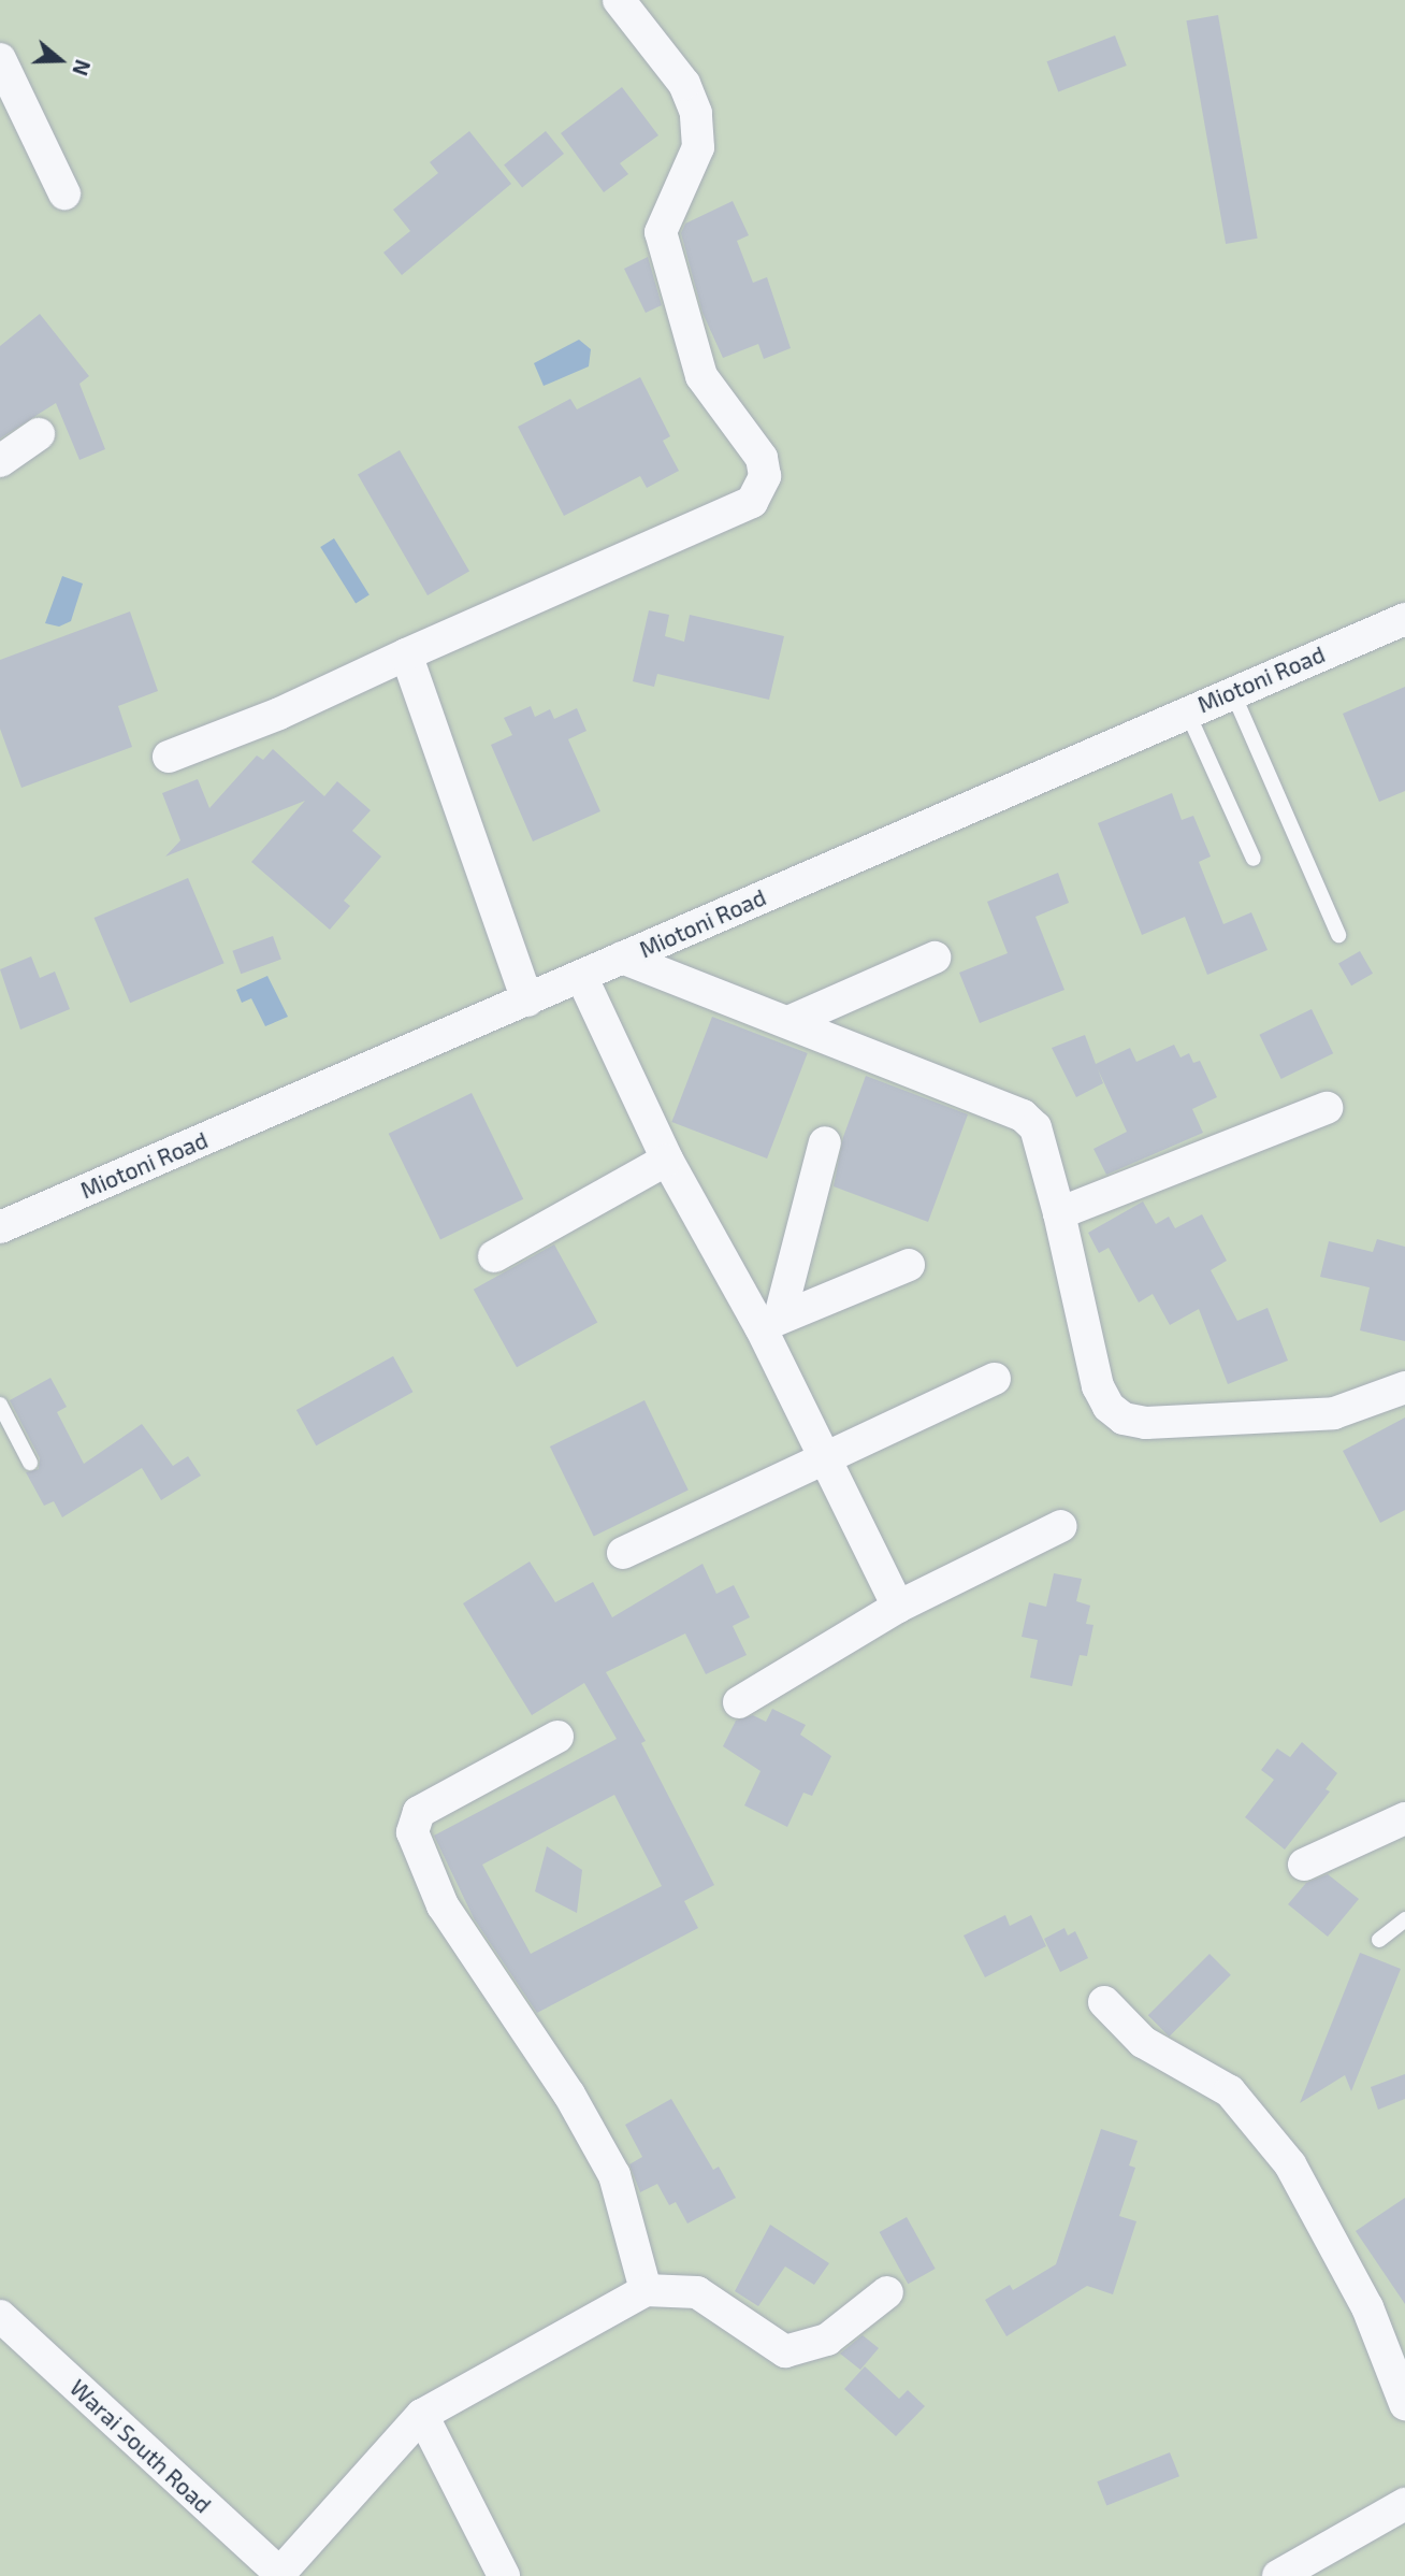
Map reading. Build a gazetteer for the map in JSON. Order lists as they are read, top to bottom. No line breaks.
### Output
{"streets":{"street":["Miotoni Road","Warai South Road"]},"north":"right"}
